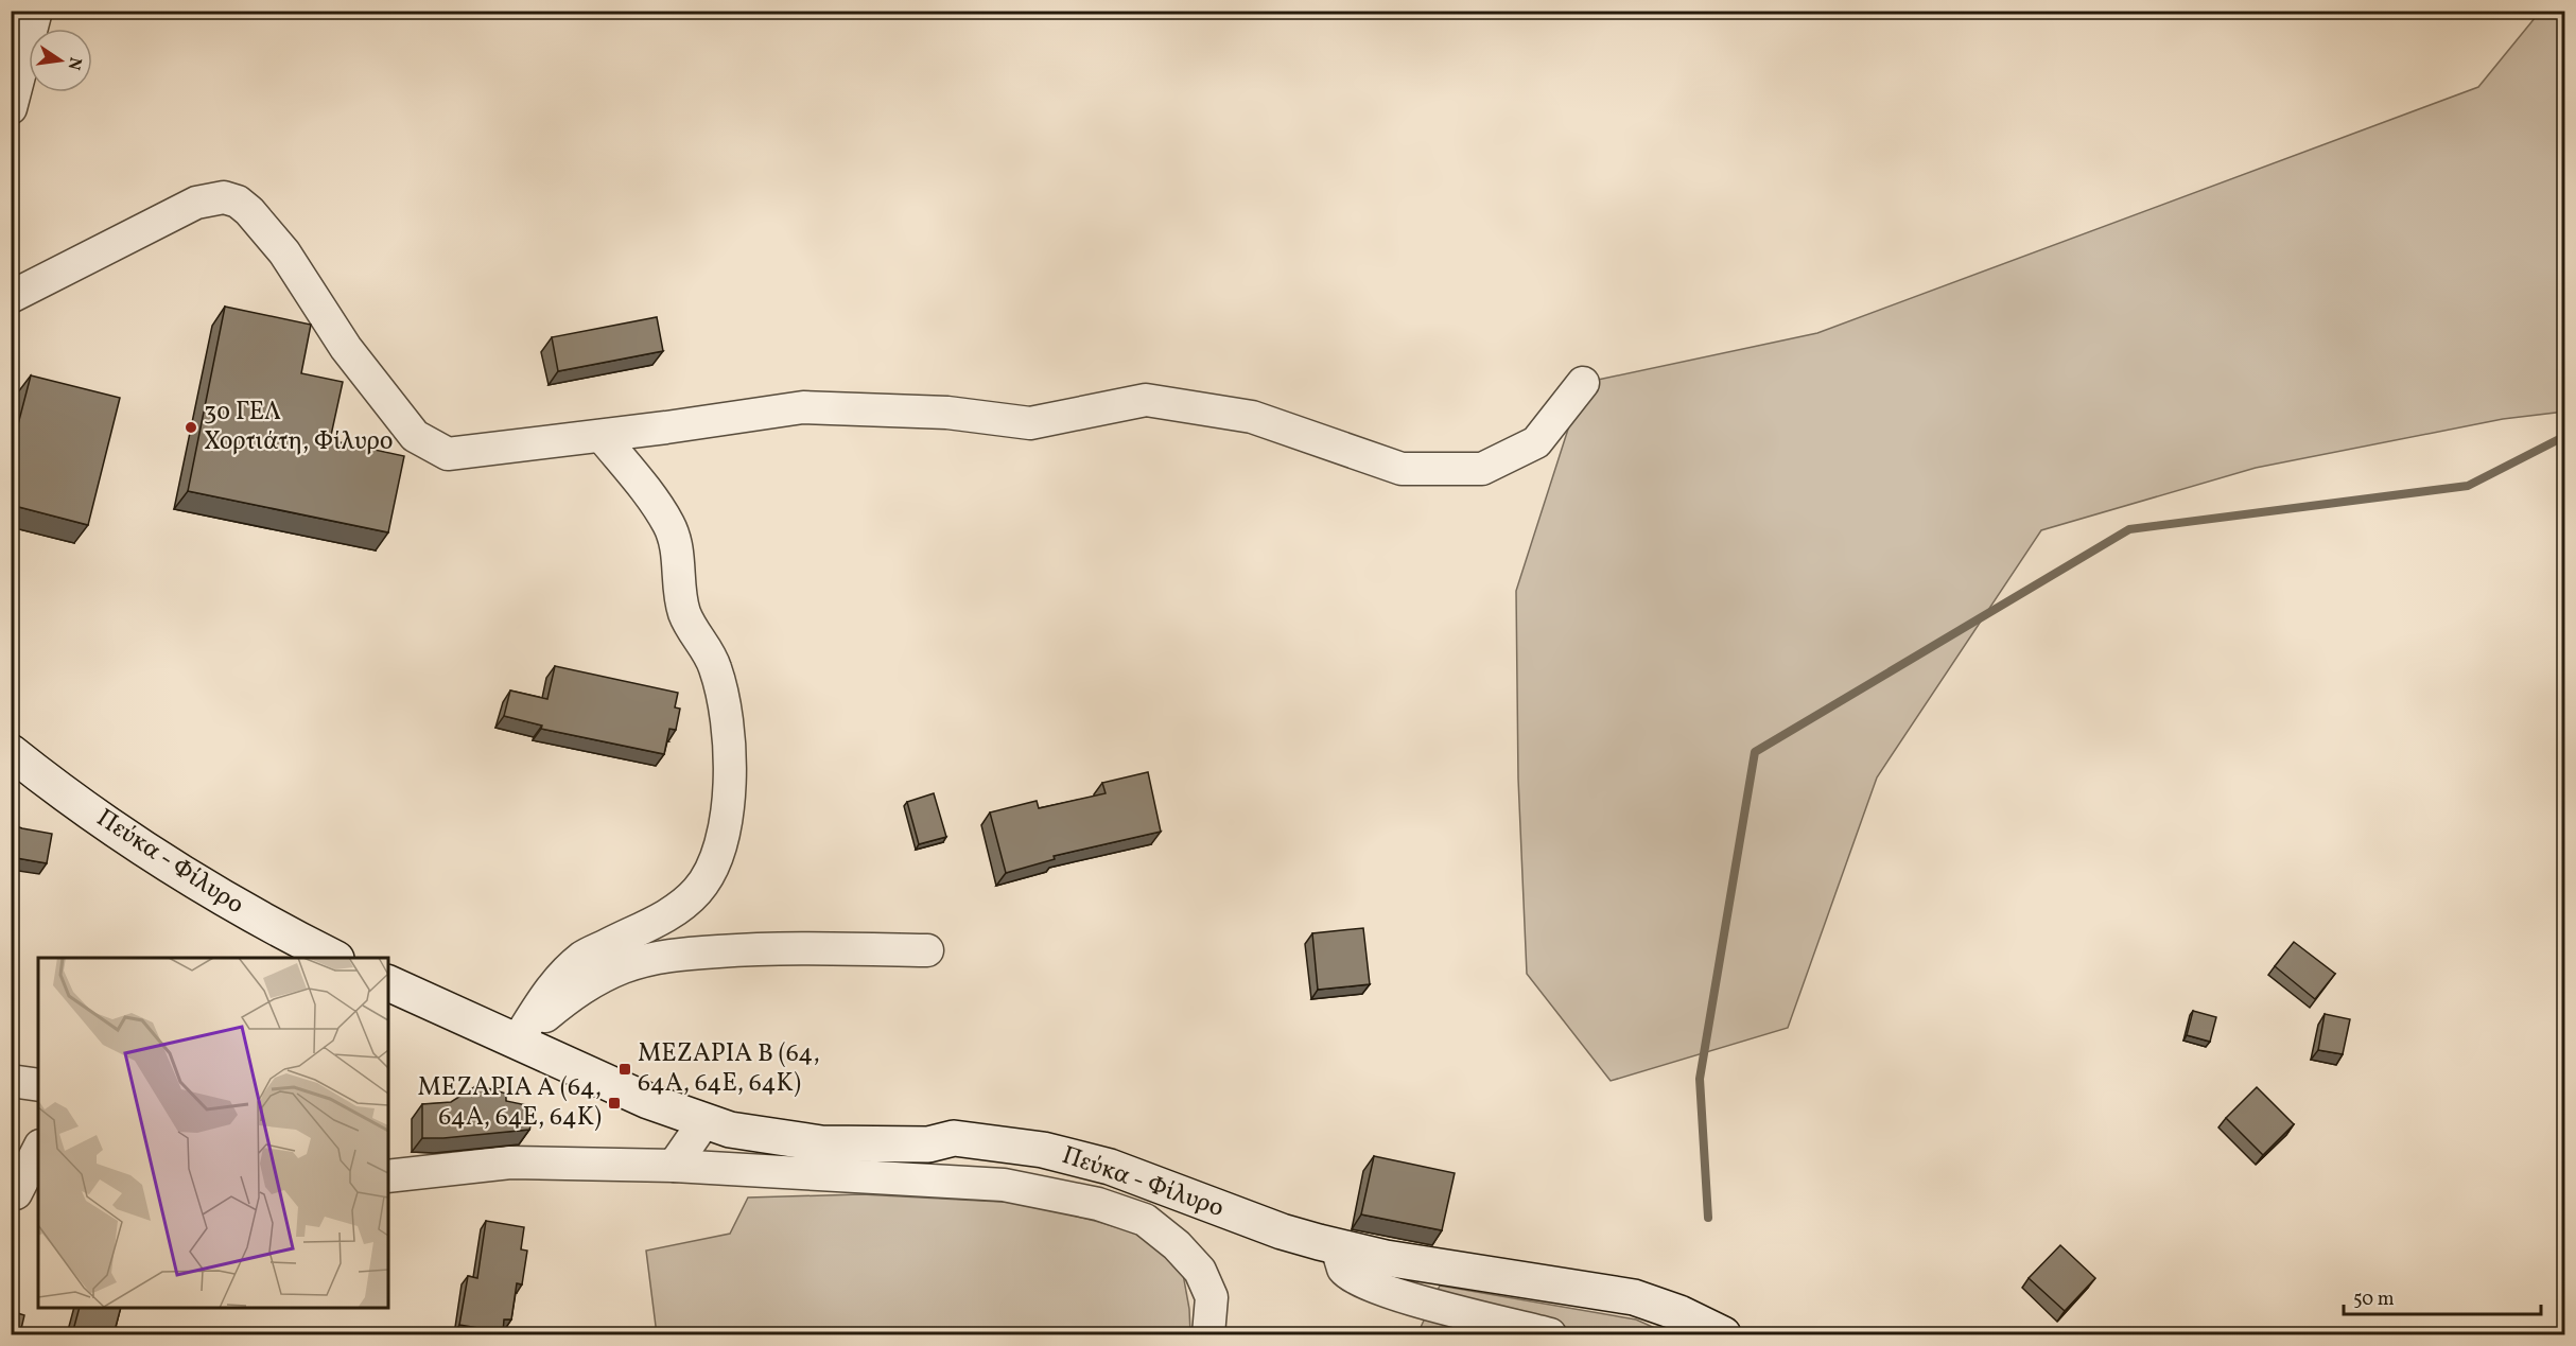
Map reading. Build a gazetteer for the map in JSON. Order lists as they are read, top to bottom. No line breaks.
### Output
{"streets":{"main road":["Πεύκα - Φίλυρο"]},"places":{"other":["3ο ΓΕΛ Χορτιάτη, Φίλυρο"],"transit":["ΜΕΖΑΡΙΑ B (64, 64Α, 64Ε, 64Κ)","ΜΕΖΑΡΙΑ A (64, 64Α, 64Ε, 64Κ)"]},"scale_bar":"50 m","north":"right"}
